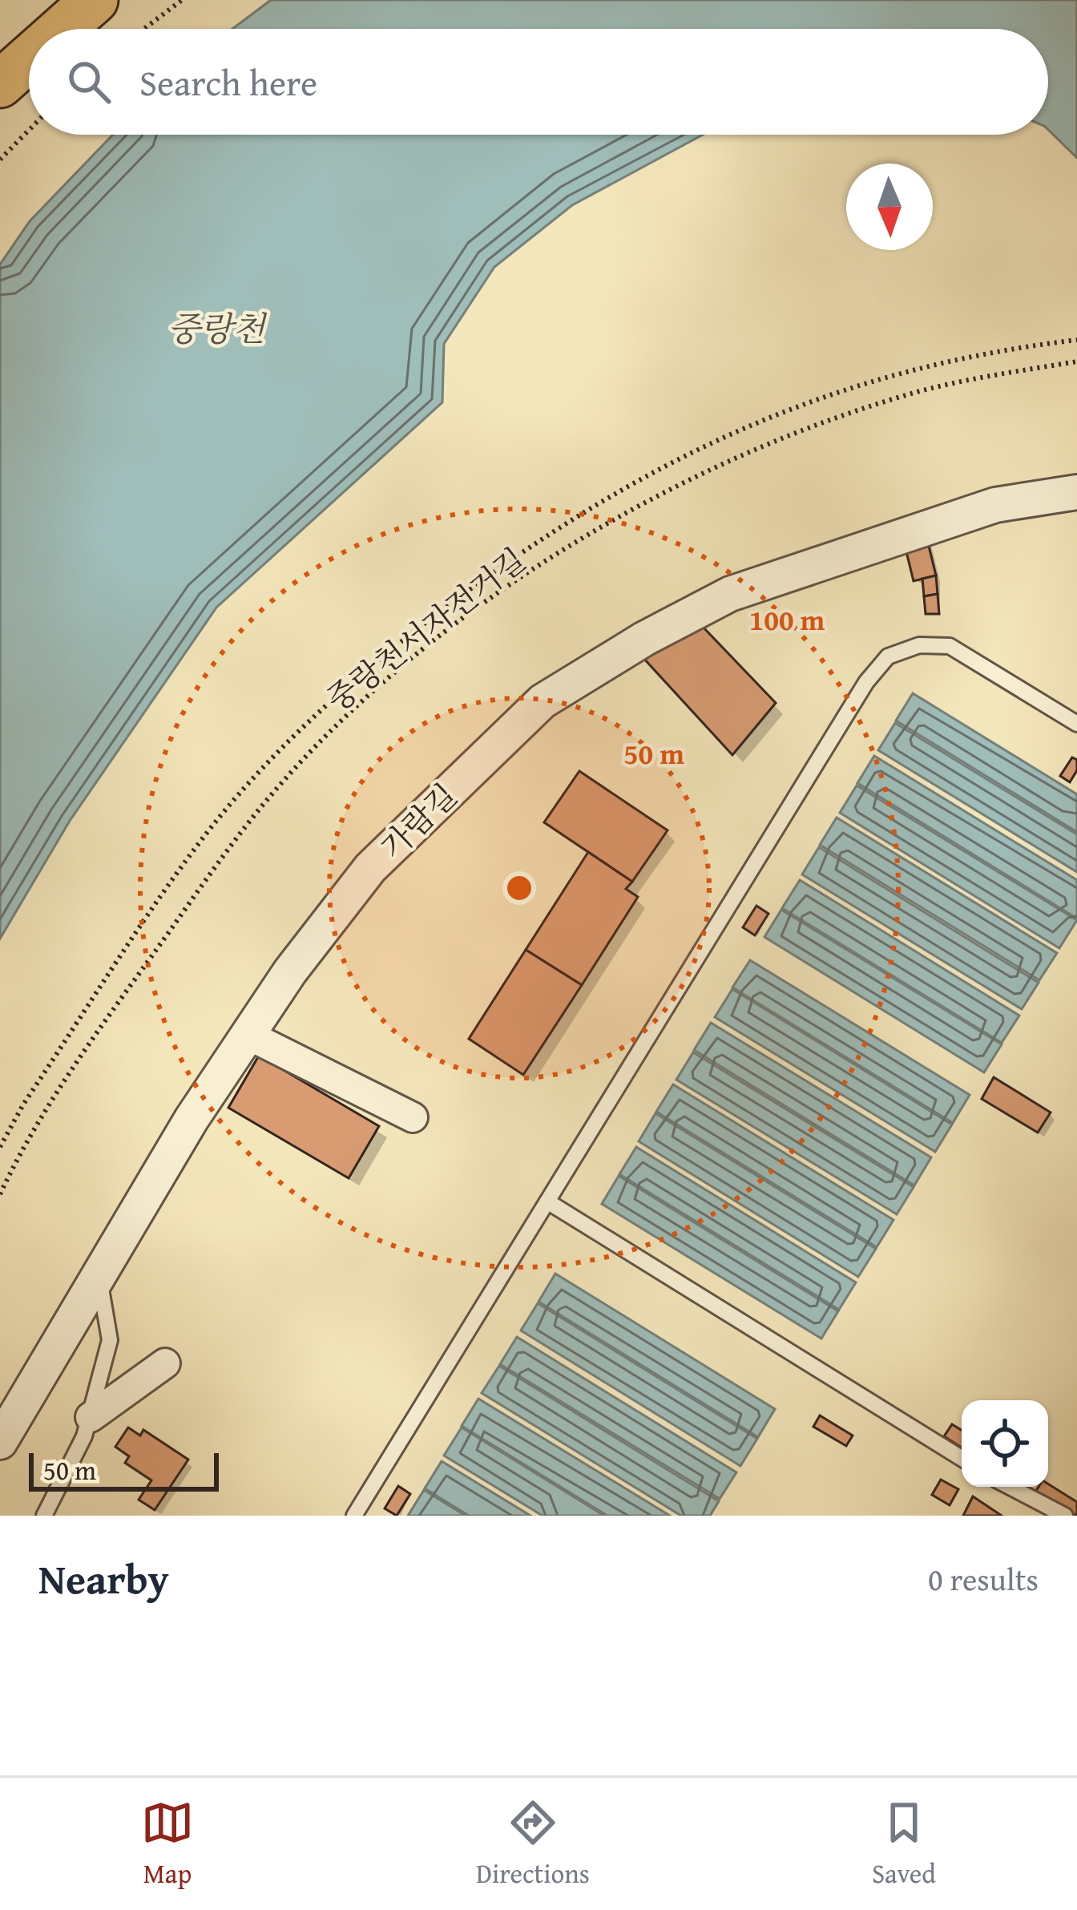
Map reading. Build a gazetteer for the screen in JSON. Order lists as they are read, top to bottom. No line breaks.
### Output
{"streets":{"street":["가람길"],"path":["중랑천서자전거길"]},"water":["중랑천"],"scale_bar":"50 m","north":"bottom","page":{"search":"Search here","scale":"50 m","heading":["Nearby","0 results"],"nav":["Map","Directions","Saved"]},"rings":["100 m","50 m"]}
